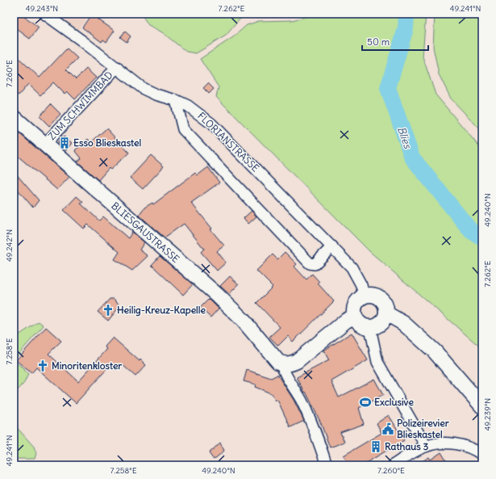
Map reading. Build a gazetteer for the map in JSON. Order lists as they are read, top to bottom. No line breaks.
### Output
{"streets":{"main road":["BLIESGAUSTRASSE"],"street":["ZUM SCHWIMMBAD","FLORIANSTRASSE"]},"crossings":[["ZUM SCHWIMMBAD","FLORIANSTRASSE"],["ZUM SCHWIMMBAD","BLIESGAUSTRASSE"]],"water":["Blies"],"places":{"building":["Esso Blieskastel","Rathaus 3"],"church":["Heilig-Kreuz-Kapelle","Minoritenkloster"],"sports":["Exclusive"],"public building":["Polizeirevier Blieskastel"]},"scale_bar":"50 m","coordinates":["49.243°N","7.262°E","49.241°N","7.260°E","49.240°N","49.242°N","7.258°E","49.239°N"]}
